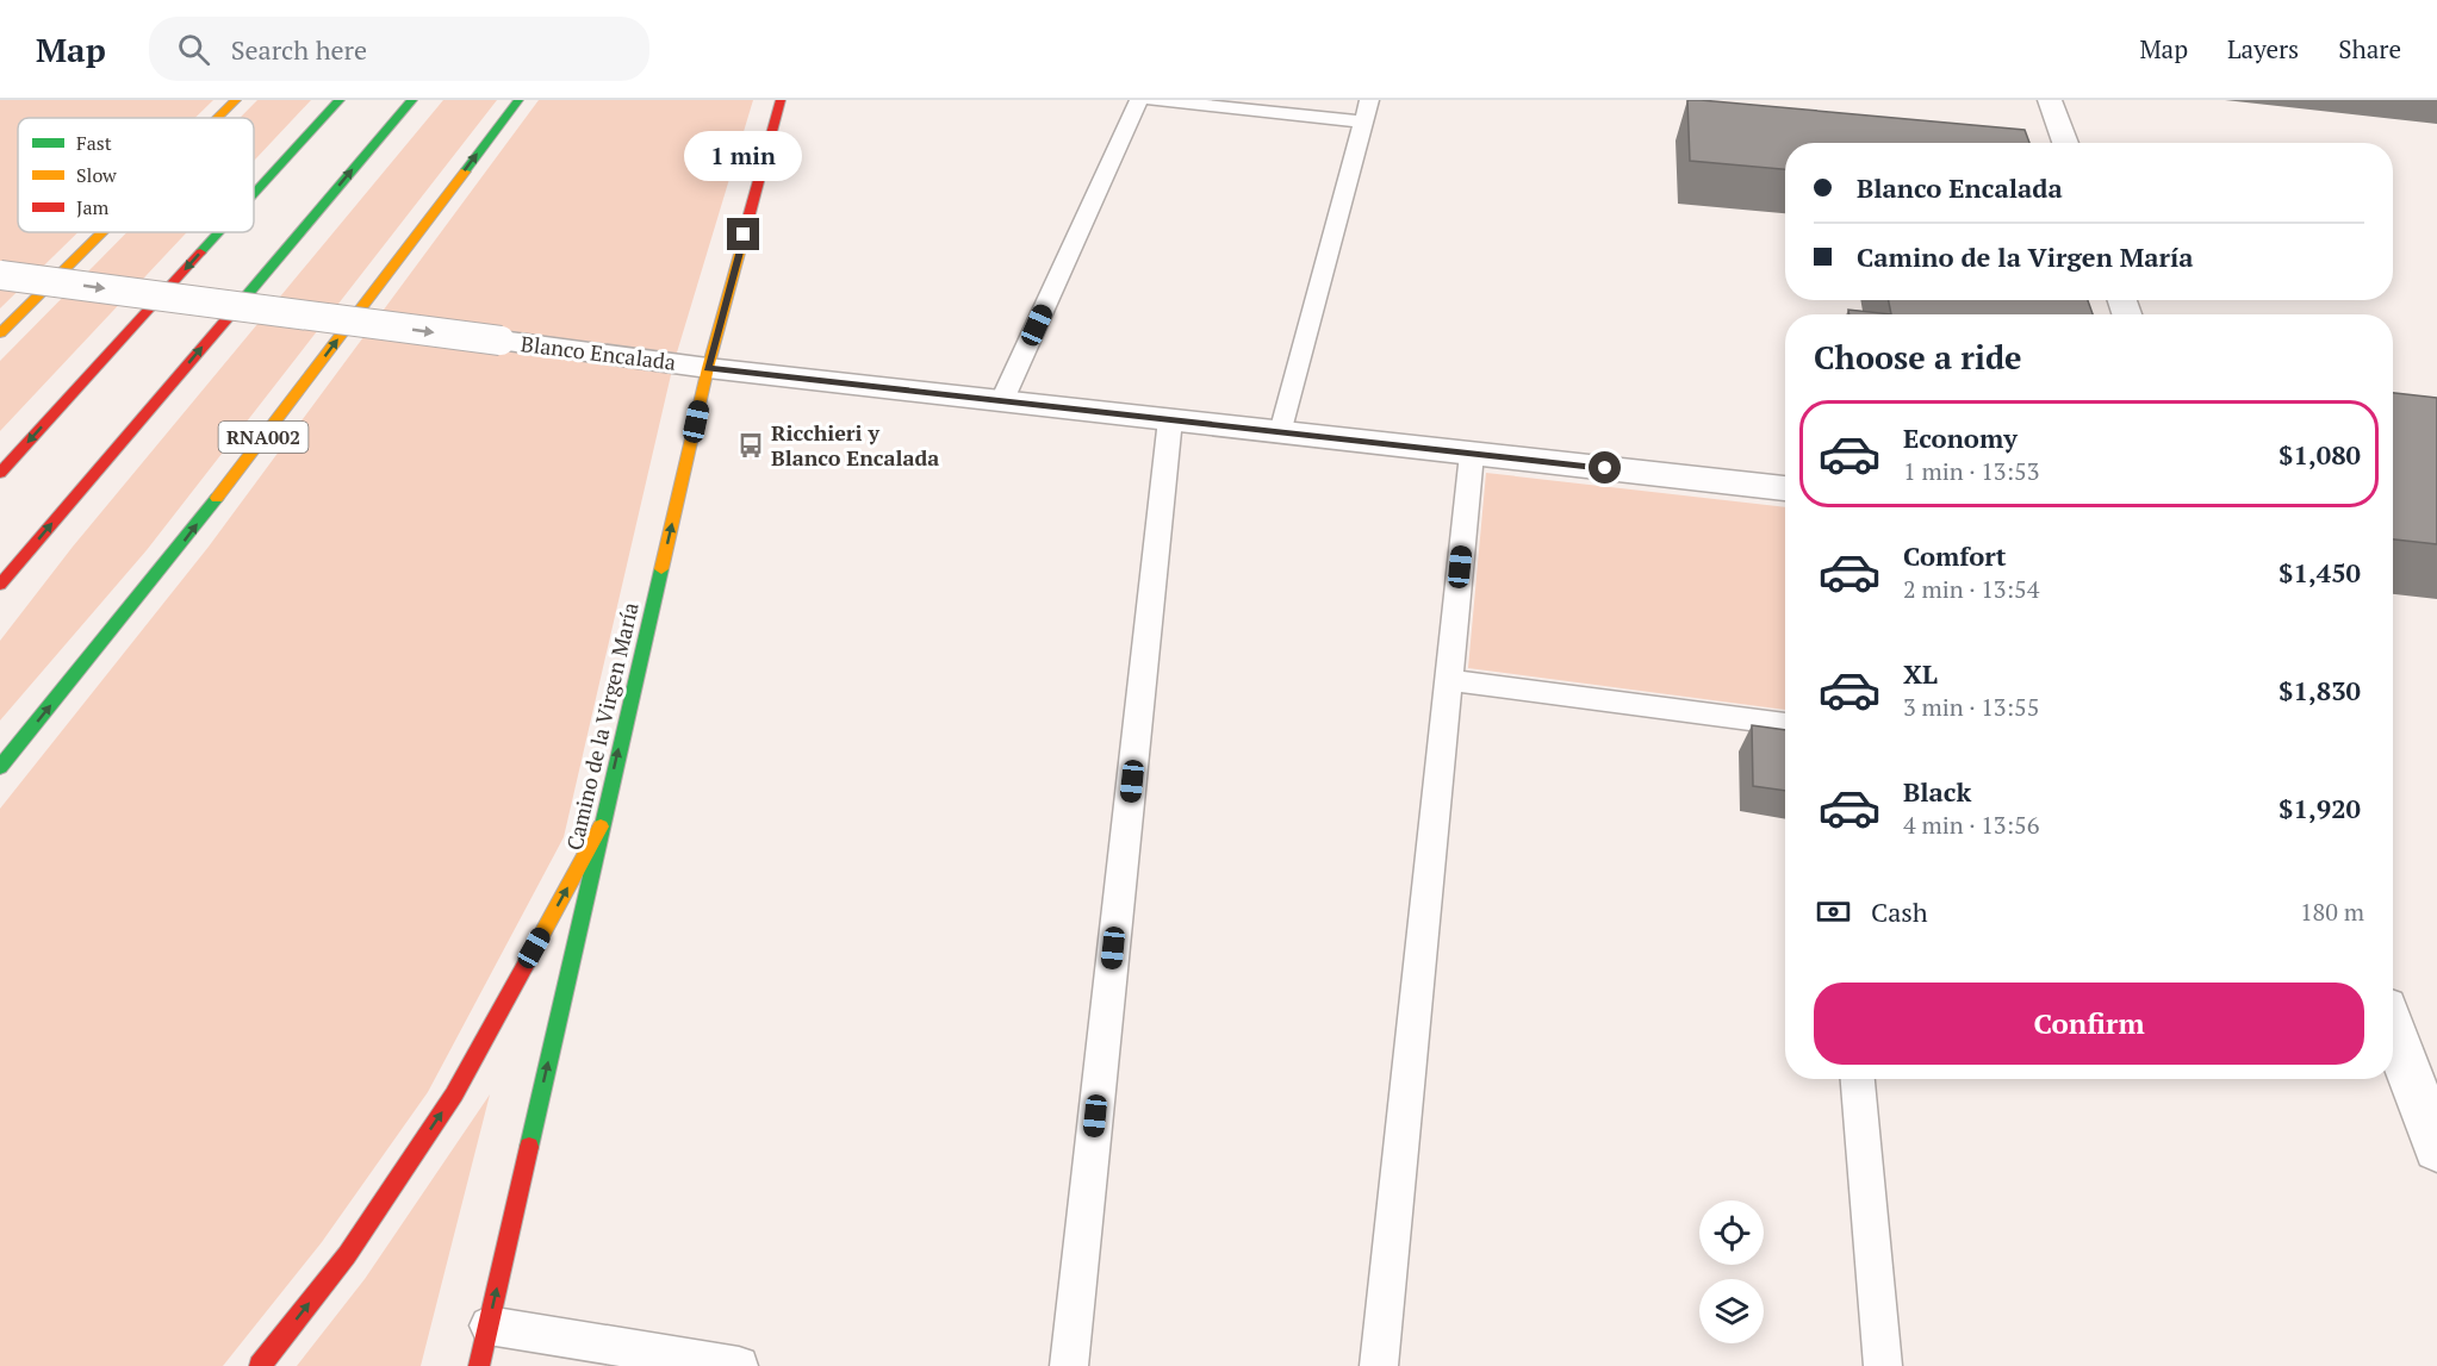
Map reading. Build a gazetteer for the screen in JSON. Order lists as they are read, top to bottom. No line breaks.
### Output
{"streets":{"main road":["RNA002","Camino de la Virgen María"],"street":["Blanco Encalada"]},"crossings":[["Blanco Encalada","Camino de la Virgen María"]],"one_way":["Blanco Encalada"],"places":{"bus stop":["Ricchieri y Blanco Encalada"]},"legend":["Fast","Slow","Jam"],"page":{"header":"Map","search":"Search here","nav":["Map","Layers","Share"],"bubble":"1 min","banner":["Blanco Encalada","Camino de la Virgen María"],"heading":"Choose a ride","list":[{"name":"Economy","note":"1 min · 13:53","value":"$1,080"},{"name":"Comfort","note":"2 min · 13:54","value":"$1,450"},{"name":"XL","note":"3 min · 13:55","value":"$1,830"},{"name":"Black","note":"4 min · 13:56","value":"$1,920"}],"pay":["Cash","180 m"],"buttons":"Confirm"}}
